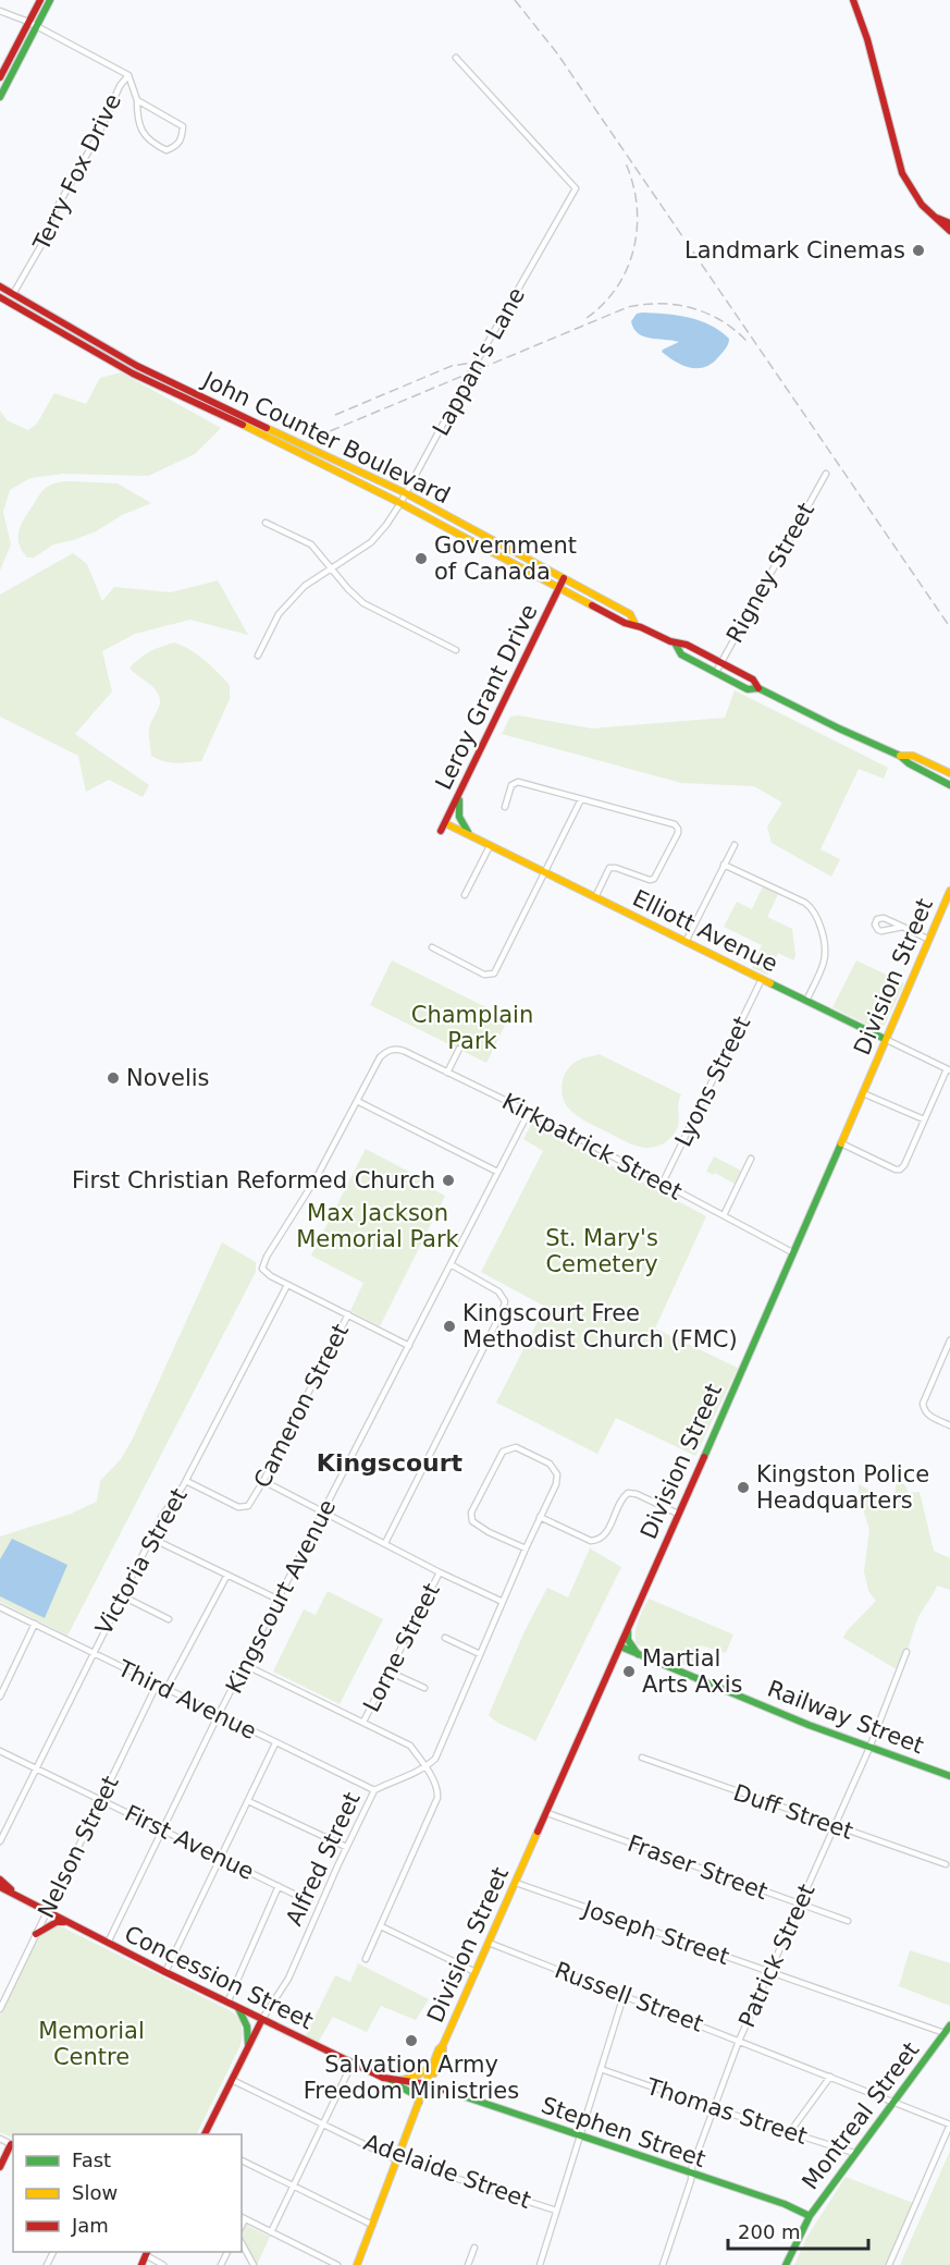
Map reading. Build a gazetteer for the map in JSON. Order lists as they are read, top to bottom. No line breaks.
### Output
{"streets":{"main road":["John Counter Boulevard","Leroy Grant Drive","Elliott Avenue","Division Street","Railway Street","Alfred Street","Concession Street","Montreal Street","Stephen Street"],"street":["Terry Fox Drive","Lappan's Lane","Rigney Street","Lyons Street","Kirkpatrick Street","Cameron Street","Victoria Street","Kingscourt Avenue","Lorne Street","Third Avenue","Duff Street","First Avenue","Nelson Street","Fraser Street","Joseph Street","Patrick Street","Russell Street","Thomas Street","Adelaide Street"]},"crossings":[["Terry Fox Drive","John Counter Boulevard"],["Lappan's Lane","John Counter Boulevard"],["John Counter Boulevard","Rigney Street"],["John Counter Boulevard","Leroy Grant Drive"],["Leroy Grant Drive","Elliott Avenue"],["Elliott Avenue","Division Street"],["Elliott Avenue","Lyons Street"],["Division Street","Kirkpatrick Street"],["Division Street","Railway Street"],["Division Street","Fraser Street"],["Division Street","Joseph Street"],["Division Street","Concession Street"],["Division Street","Russell Street"],["Division Street","Stephen Street"],["Division Street","Adelaide Street"],["Lyons Street","Kirkpatrick Street"],["Kirkpatrick Street","Kingscourt Avenue"],["Cameron Street","Victoria Street"],["Victoria Street","Third Avenue"],["Victoria Street","First Avenue"],["Kingscourt Avenue","Third Avenue"],["Kingscourt Avenue","First Avenue"],["Kingscourt Avenue","Concession Street"],["Third Avenue","Nelson Street"],["Third Avenue","Alfred Street"],["Railway Street","Patrick Street"],["Duff Street","Patrick Street"],["First Avenue","Nelson Street"],["Nelson Street","Concession Street"],["Alfred Street","Concession Street"],["Alfred Street","Adelaide Street"],["Fraser Street","Patrick Street"],["Joseph Street","Patrick Street"],["Joseph Street","Montreal Street"],["Patrick Street","Russell Street"],["Patrick Street","Thomas Street"],["Patrick Street","Stephen Street"],["Concession Street","Stephen Street"],["Russell Street","Montreal Street"],["Thomas Street","Montreal Street"],["Montreal Street","Stephen Street"]],"districts":["Kingscourt"],"parks":["Champlain Park","Max Jackson Memorial Park","St. Mary's Cemetery","Memorial Centre"],"places":["Landmark Cinemas","Government of Canada","Novelis","First Christian Reformed Church","Kingscourt Free Methodist Church (FMC)","Kingston Police Headquarters","Martial Arts Axis","Salvation Army Freedom Ministries"],"legend":["Fast","Slow","Jam"],"scale_bar":"200 m"}
